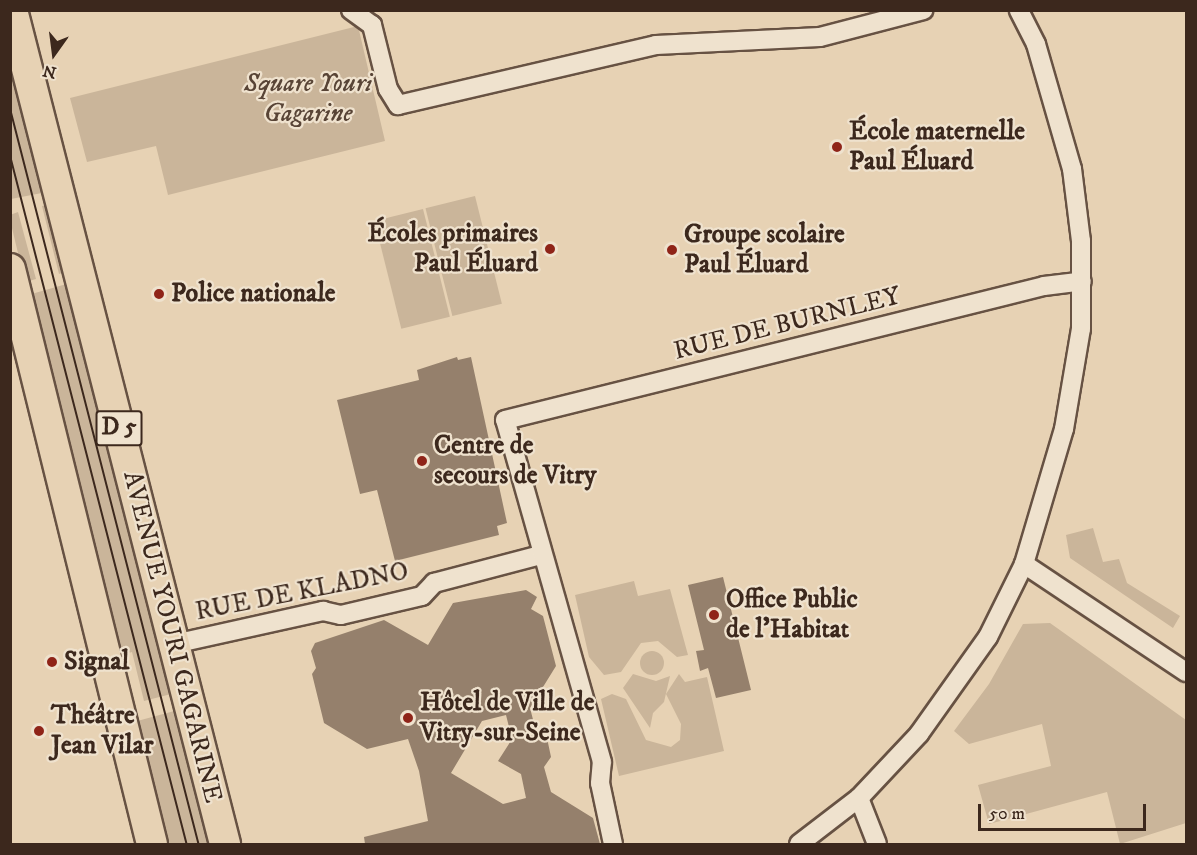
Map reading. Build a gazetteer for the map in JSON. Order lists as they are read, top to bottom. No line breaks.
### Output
{"streets":{"main road":["D 5","AVENUE YOURI GAGARINE"],"street":["RUE DE BURNLEY","RUE DE KLADNO"]},"crossings":[["RUE DE BURNLEY","RUE DE KLADNO"],["RUE DE KLADNO","AVENUE YOURI GAGARINE"]],"parks":["Square Youri Gagarine"],"places":["École maternelle Paul Éluard","Écoles primaires Paul Éluard","Groupe scolaire Paul Éluard","Police nationale","Centre de secours de Vitry","Office Public de l'Habitat","Signal","Hôtel de Ville de Vitry-sur-Seine","Théâtre Jean Vilar"],"scale_bar":"50 m","north":"bottom"}
